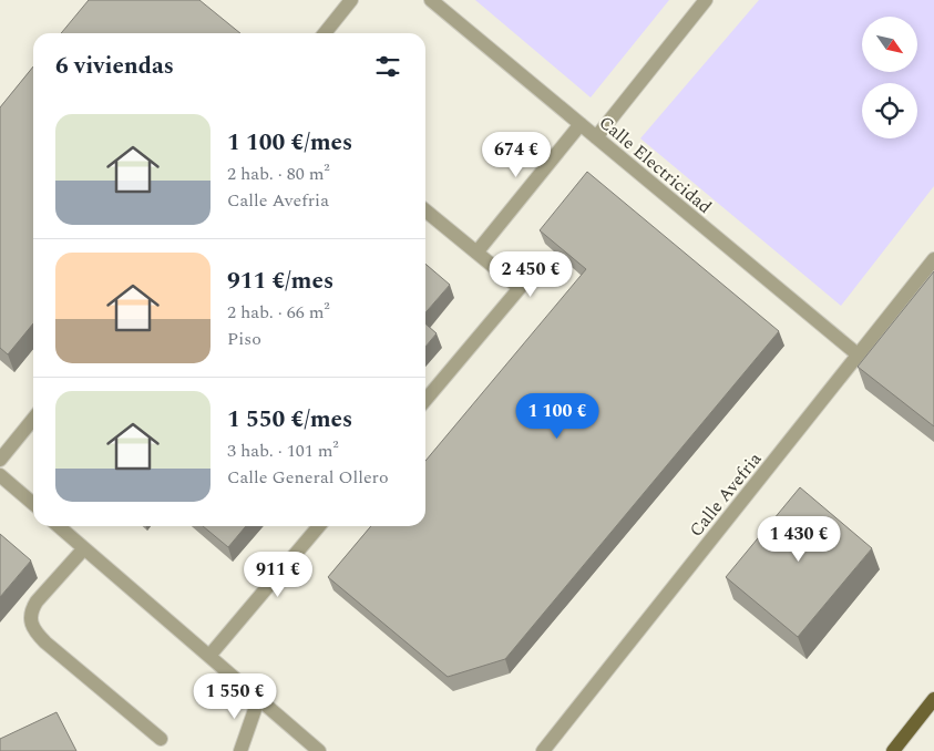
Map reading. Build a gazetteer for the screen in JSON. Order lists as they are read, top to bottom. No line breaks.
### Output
{"streets":{"street":["Calle Electricidad","Calle Avefria"]},"crossings":[["Calle Electricidad","Calle Avefria"]],"north":"bottom right","page":{"heading":"6 viviendas","list":[{"name":"1 100 €/mes","note":"2 hab. · 80 m² · Calle Avefria"},{"name":"911 €/mes","note":"2 hab. · 66 m² · Piso"},{"name":"1 550 €/mes","note":"3 hab. · 101 m² · Calle General Ollero"}],"price":["674 €","2 450 €","1 100 €","1 430 €","911 €","1 550 €"]}}
